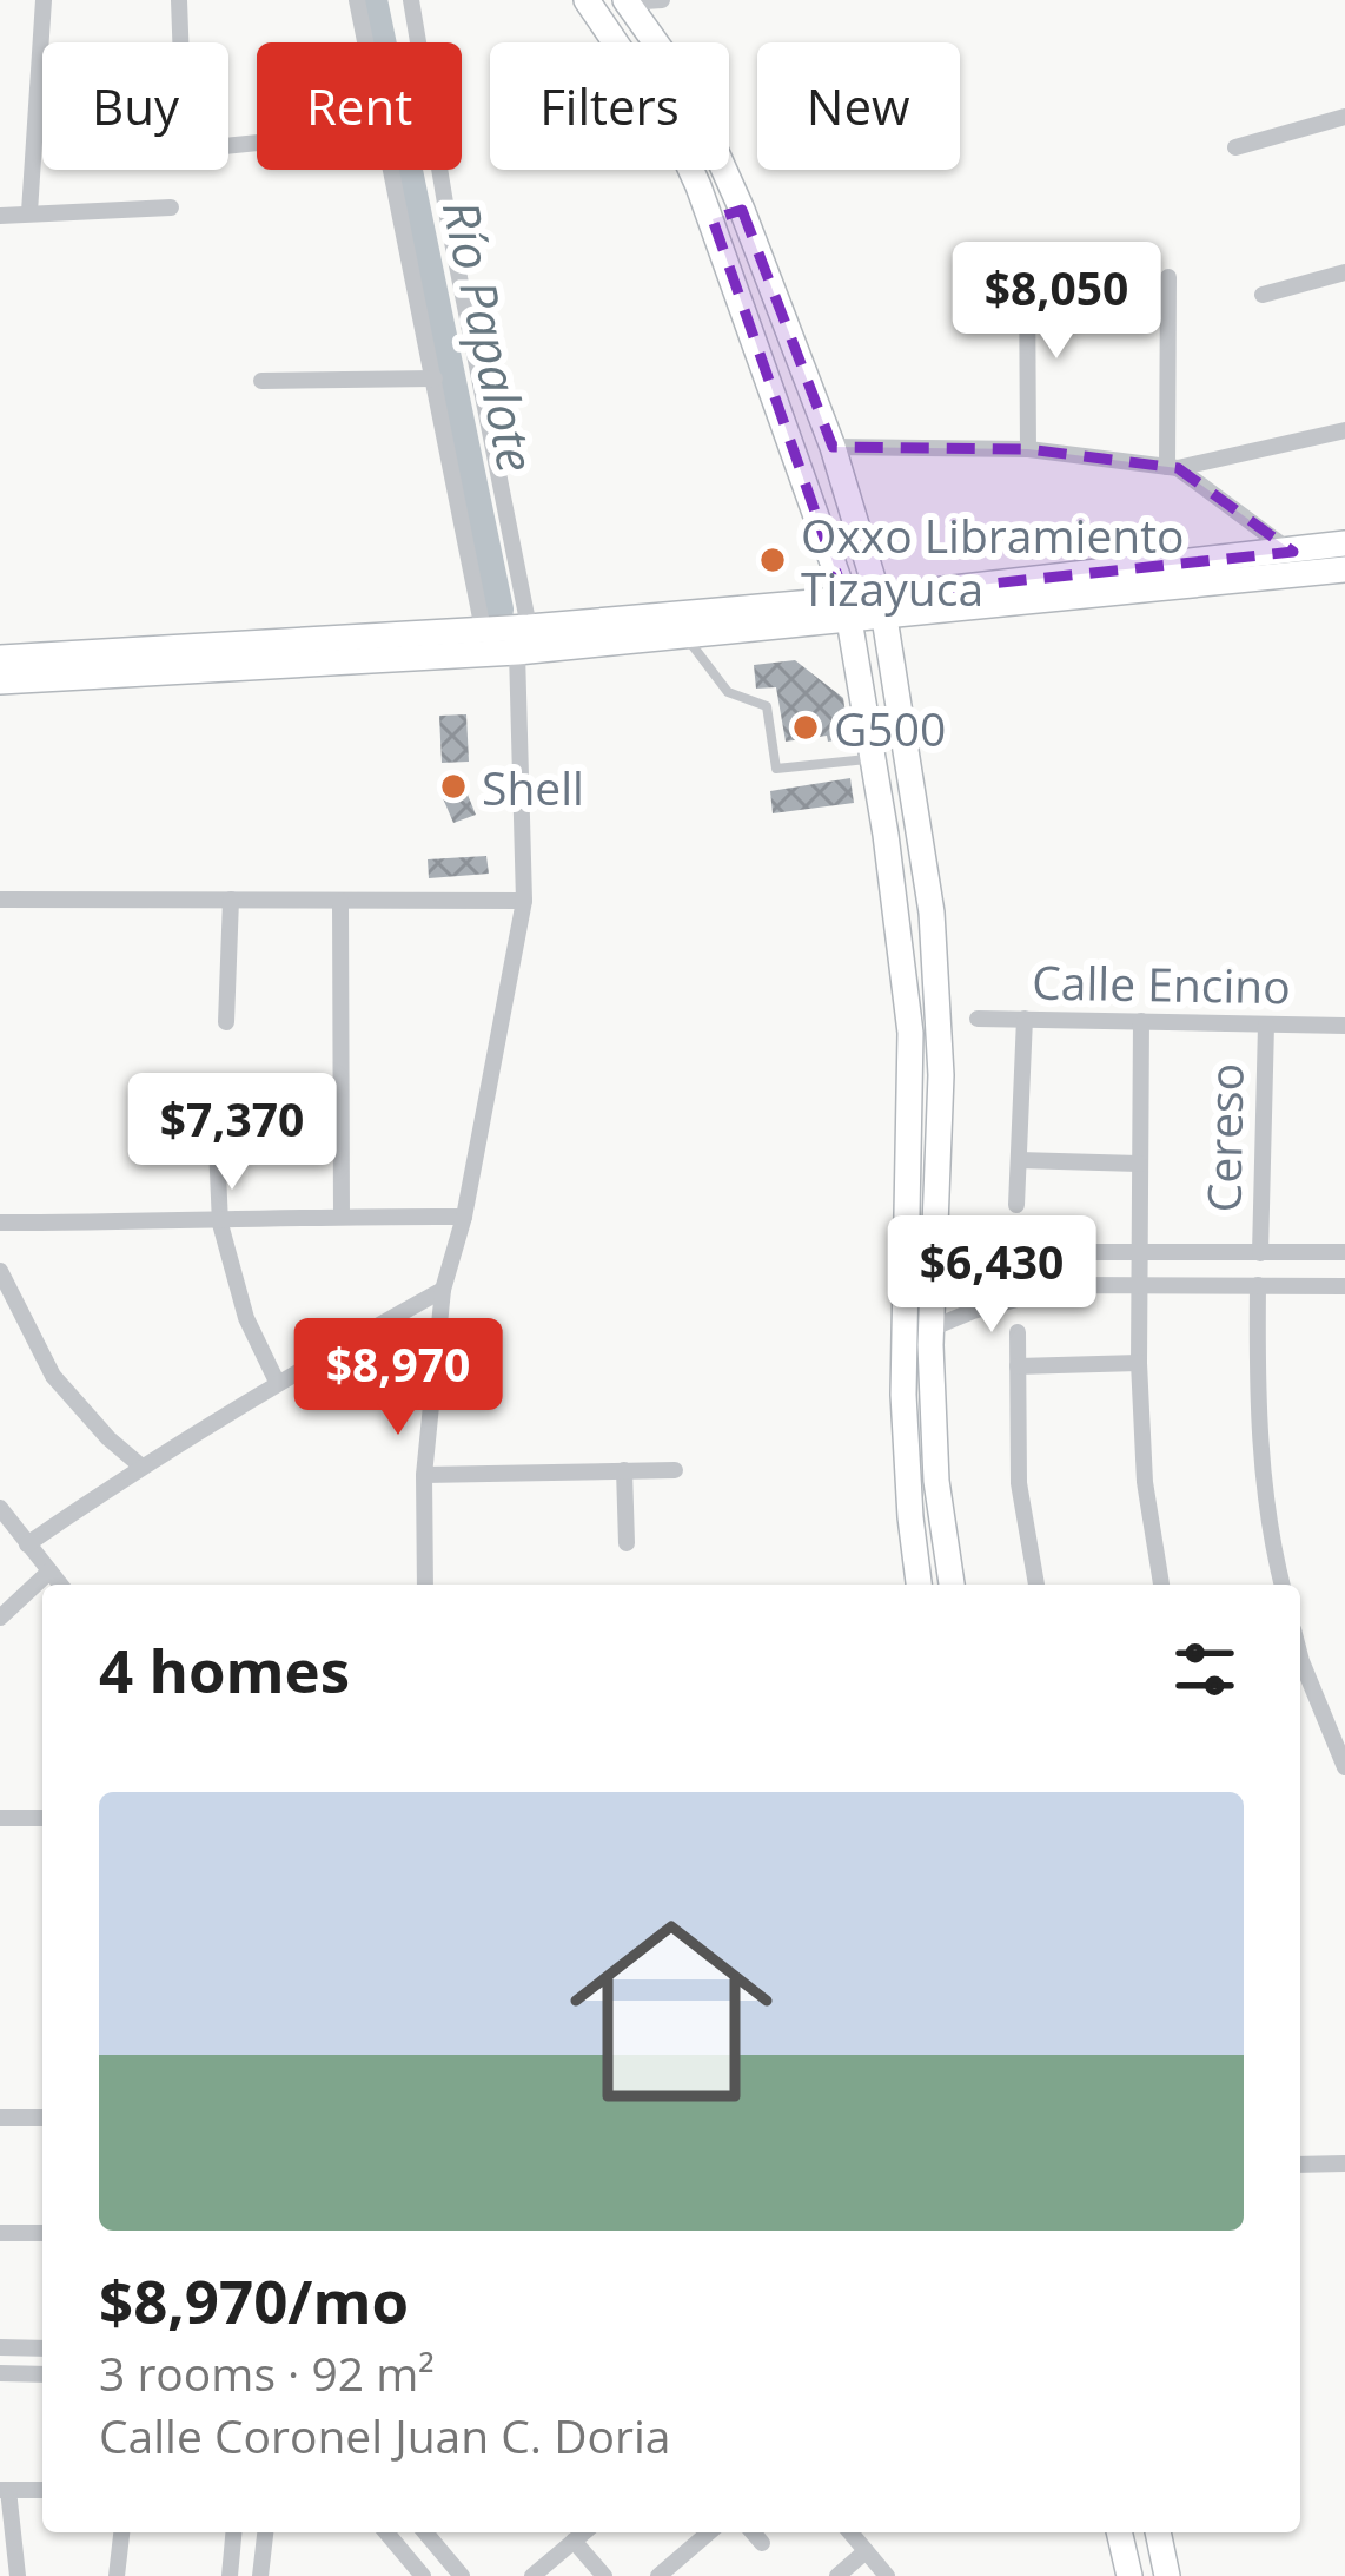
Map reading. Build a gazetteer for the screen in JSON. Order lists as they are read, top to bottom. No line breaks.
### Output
{"streets":{"street":["Calle Encino","Cereso"]},"crossings":[["Calle Encino","Cereso"]],"water":["Río Papalote"],"places":["Oxxo Libramiento Tizayuca","G500","Shell"],"page":{"chip":["Buy","Rent","Filters","New"],"price":["$8,050","$7,370","$6,430","$8,970"],"heading":"4 homes","list":[{"name":"$8,970/mo","note":"3 rooms · 92 m² · Calle Coronel Juan C. Doria"}]}}
